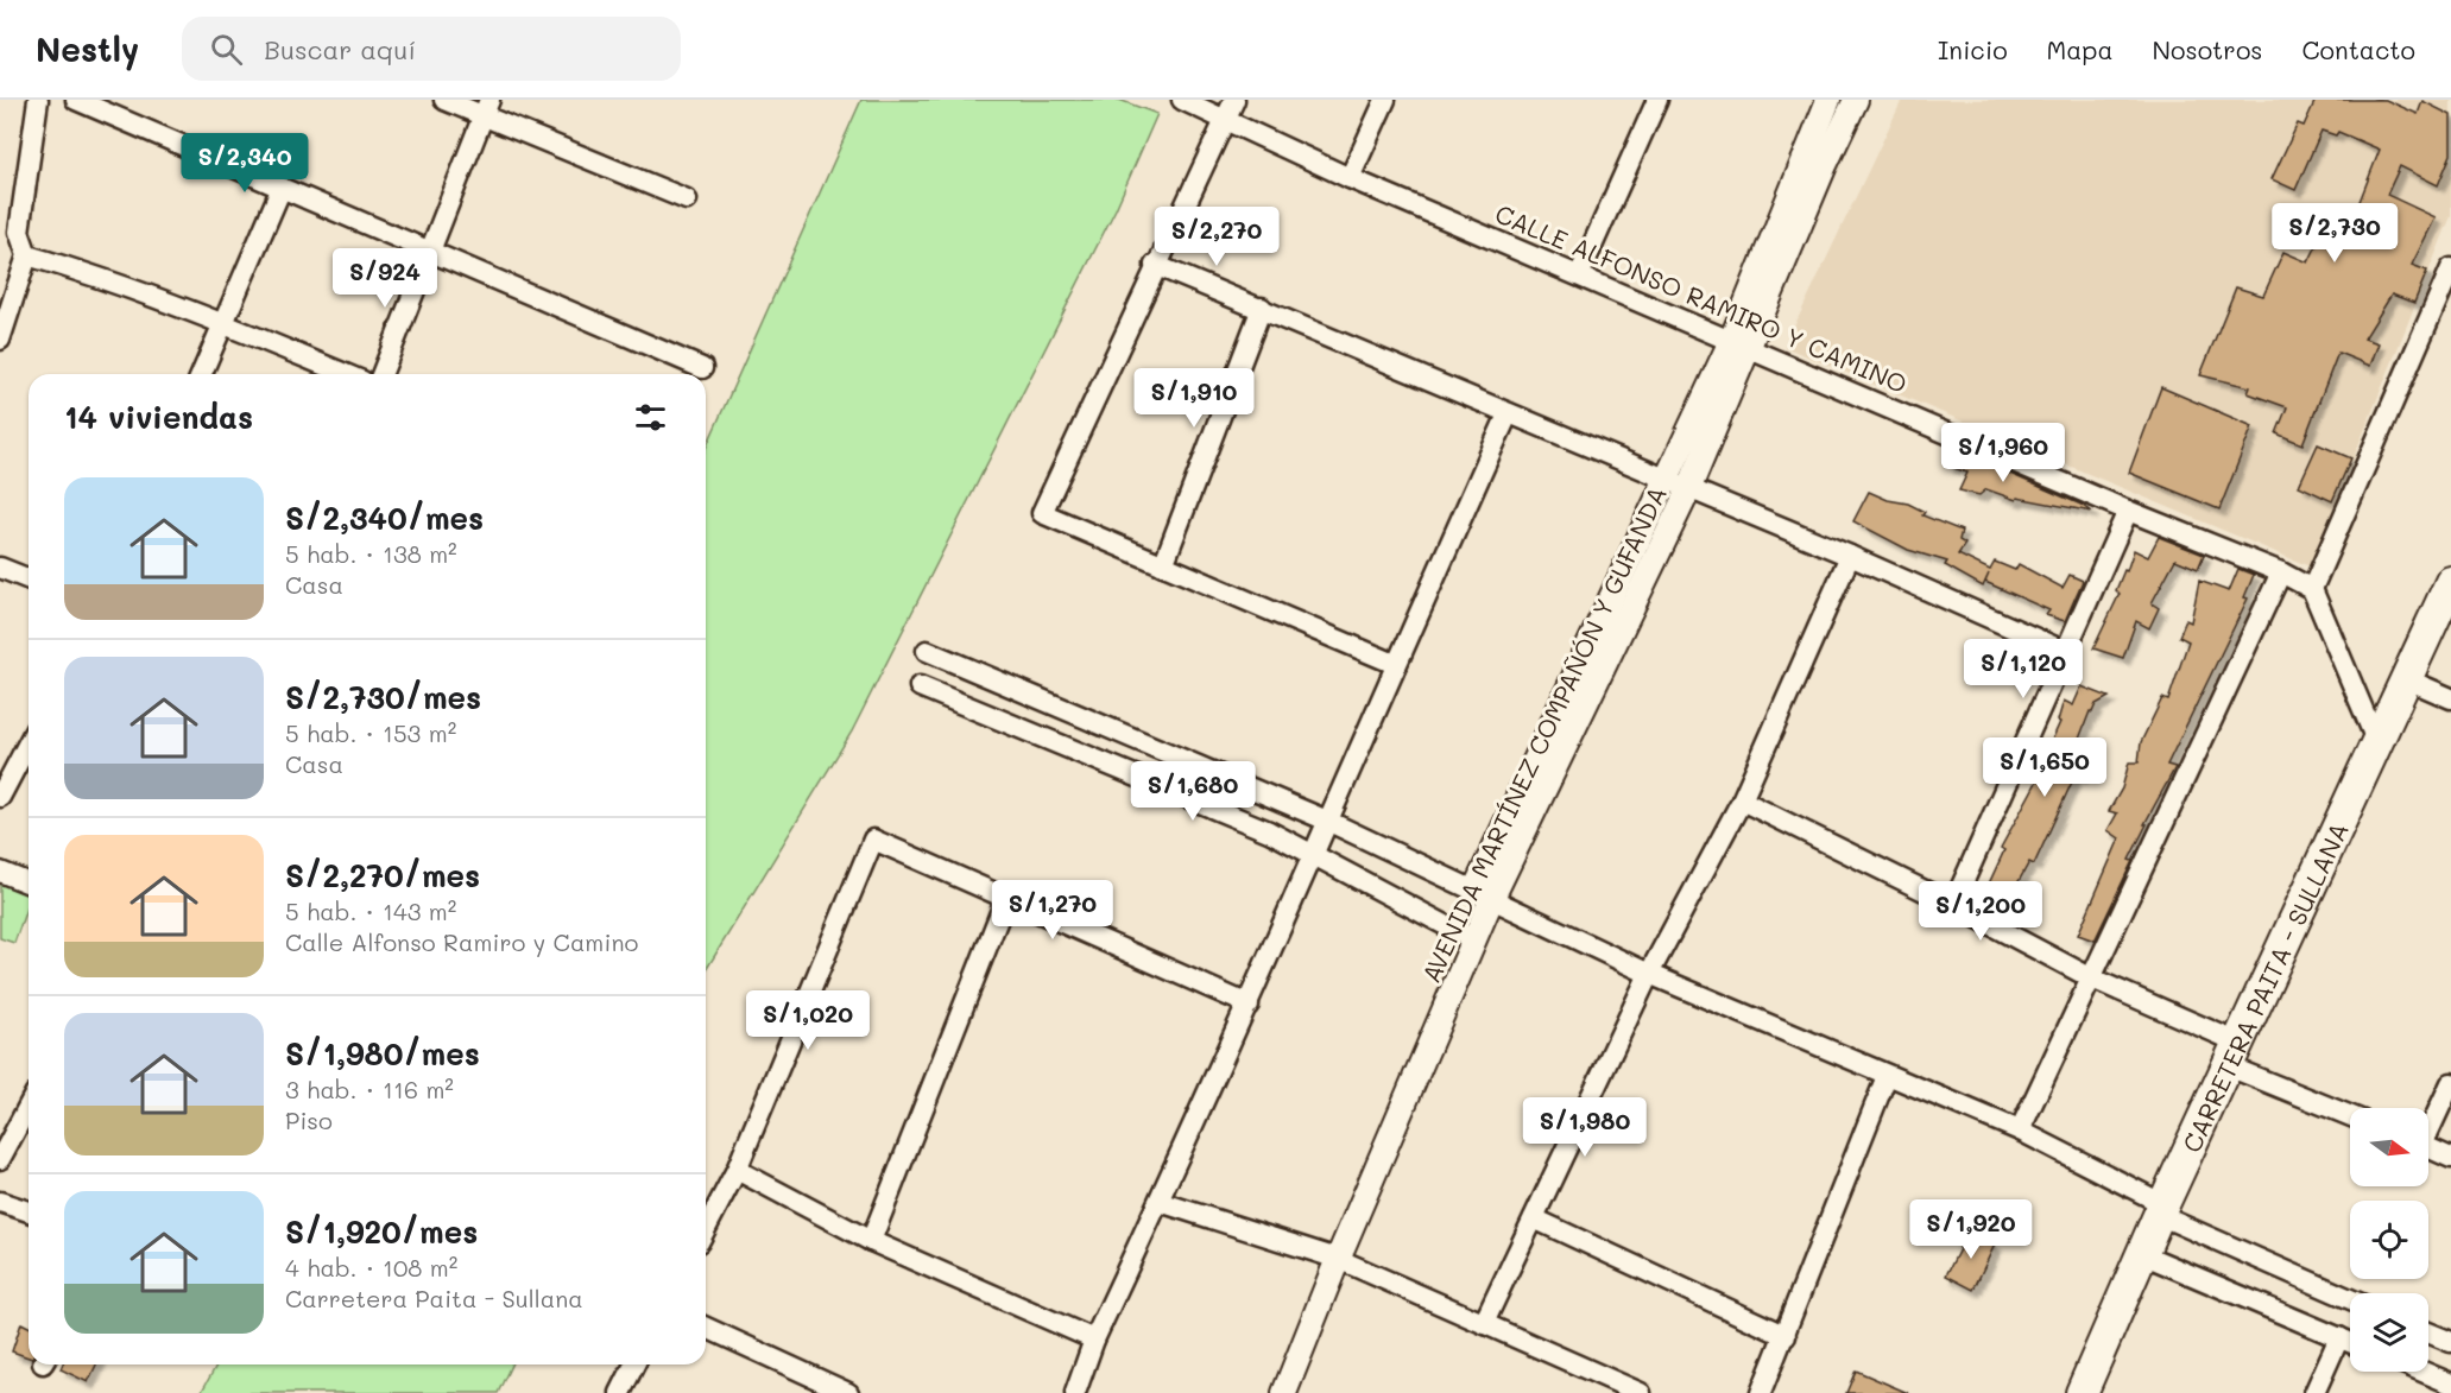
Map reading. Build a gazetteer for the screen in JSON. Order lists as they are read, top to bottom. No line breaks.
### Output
{"streets":{"main road":["CARRETERA PAITA - SULLANA"],"street":["CALLE ALFONSO RAMIRO Y CAMINO","AVENIDA MARTÍNEZ COMPAÑÓN Y GUFANDA"]},"crossings":[["CALLE ALFONSO RAMIRO Y CAMINO","AVENIDA MARTÍNEZ COMPAÑÓN Y GUFANDA"]],"north":"right","page":{"header":"Nestly","search":"Buscar aquí","nav":["Inicio","Mapa","Nosotros","Contacto"],"price":["S/2,340","S/2,730","S/2,270","S/924","S/1,910","S/1,960","S/1,120","S/1,650","S/1,680","S/1,270","S/1,200","S/1,020","S/1,980","S/1,920"],"heading":"14 viviendas","list":[{"name":"S/2,340/mes","note":"5 hab. · 138 m² · Casa"},{"name":"S/2,730/mes","note":"5 hab. · 153 m² · Casa"},{"name":"S/2,270/mes","note":"5 hab. · 143 m² · Calle Alfonso Ramiro y Camino"},{"name":"S/1,980/mes","note":"3 hab. · 116 m² · Piso"},{"name":"S/1,920/mes","note":"4 hab. · 108 m² · Carretera Paita - Sullana"}]}}
